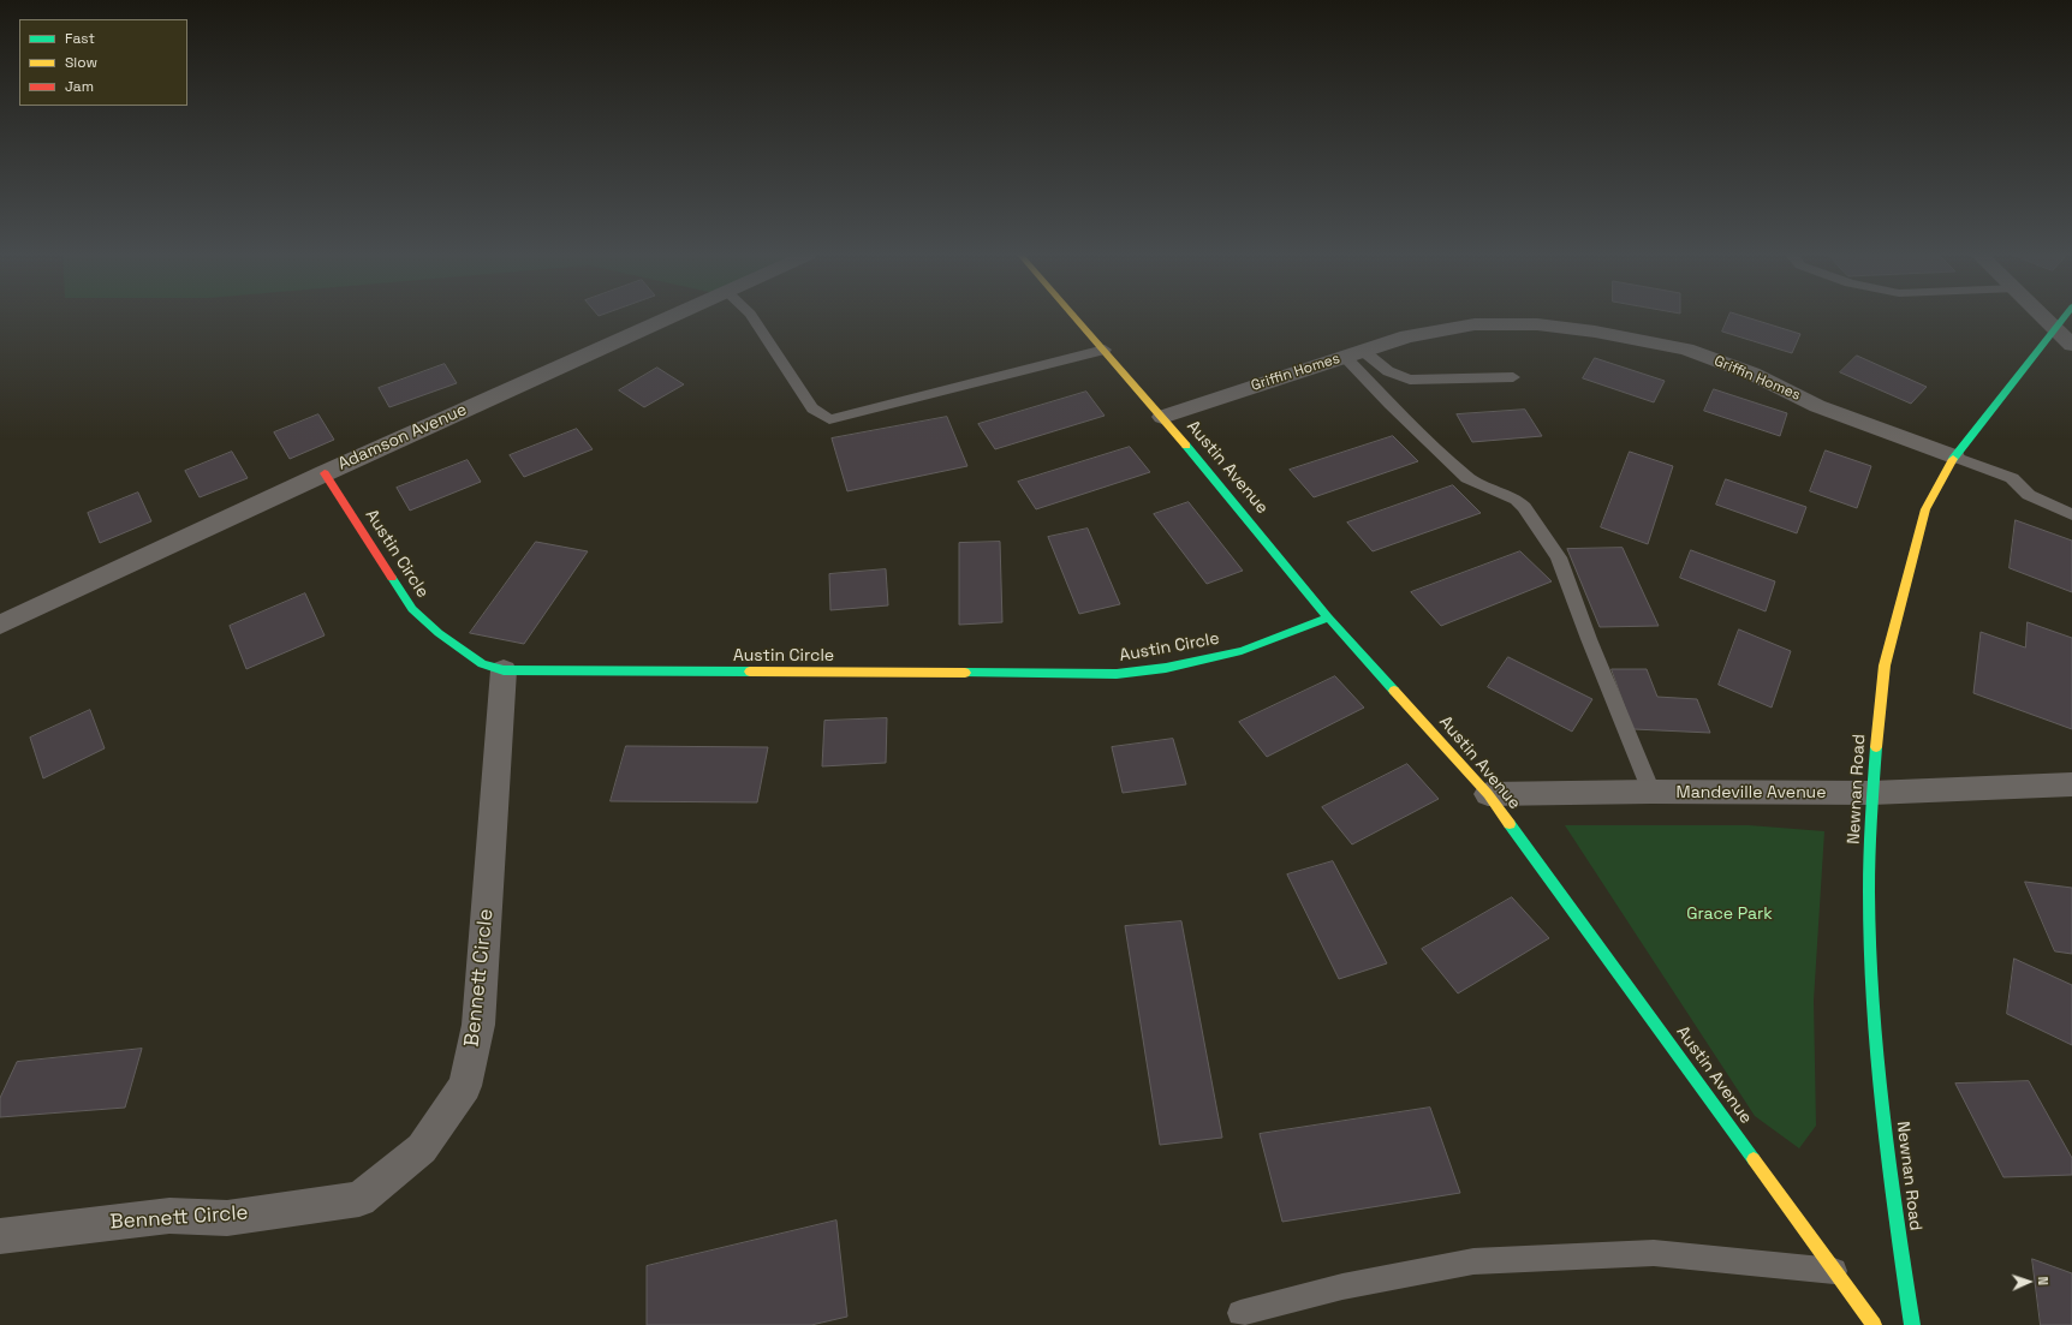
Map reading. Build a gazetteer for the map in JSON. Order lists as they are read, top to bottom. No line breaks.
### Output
{"streets":{"street":["Griffin Homes","Adamson Avenue","Austin Avenue","Austin Circle","Newnan Road","Mandeville Avenue","Bennett Circle"]},"crossings":[["Griffin Homes","Austin Avenue"],["Griffin Homes","Newnan Road"],["Adamson Avenue","Austin Circle"],["Austin Avenue","Austin Circle"],["Austin Avenue","Mandeville Avenue"],["Austin Circle","Bennett Circle"],["Newnan Road","Mandeville Avenue"]],"parks":["Grace Park"],"legend":["Fast","Slow","Jam"],"north":"right"}
